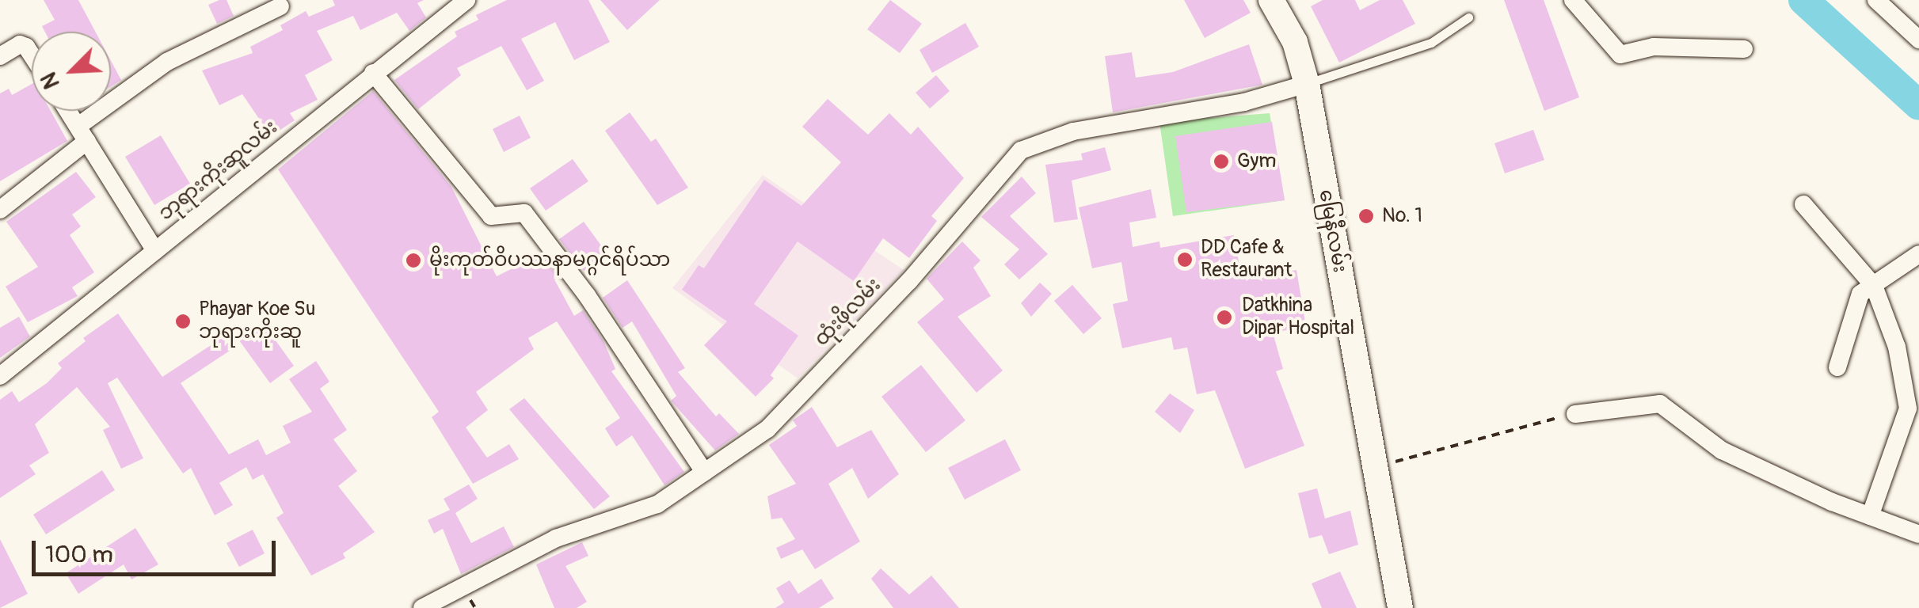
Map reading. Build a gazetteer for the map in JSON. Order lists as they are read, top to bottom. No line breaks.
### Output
{"streets":{"main road":["မြေနီလမ်း"],"street":["ဘုရားကိုးဆူလမ်း","ထုံးဖိုလမ်း"]},"crossings":[["မြေနီလမ်း","ထုံးဖိုလမ်း"]],"places":["Gym","No. 1","DD Cafe & Restaurant","မိုးကုတ်ဝိပဿနာမဂ္ဂင်ရိပ်သာ","Datkhina Dipar Hospital","Phayar Koe Su ဘုရားကိုးဆူ"],"scale_bar":"100 m","north":"bottom left"}
